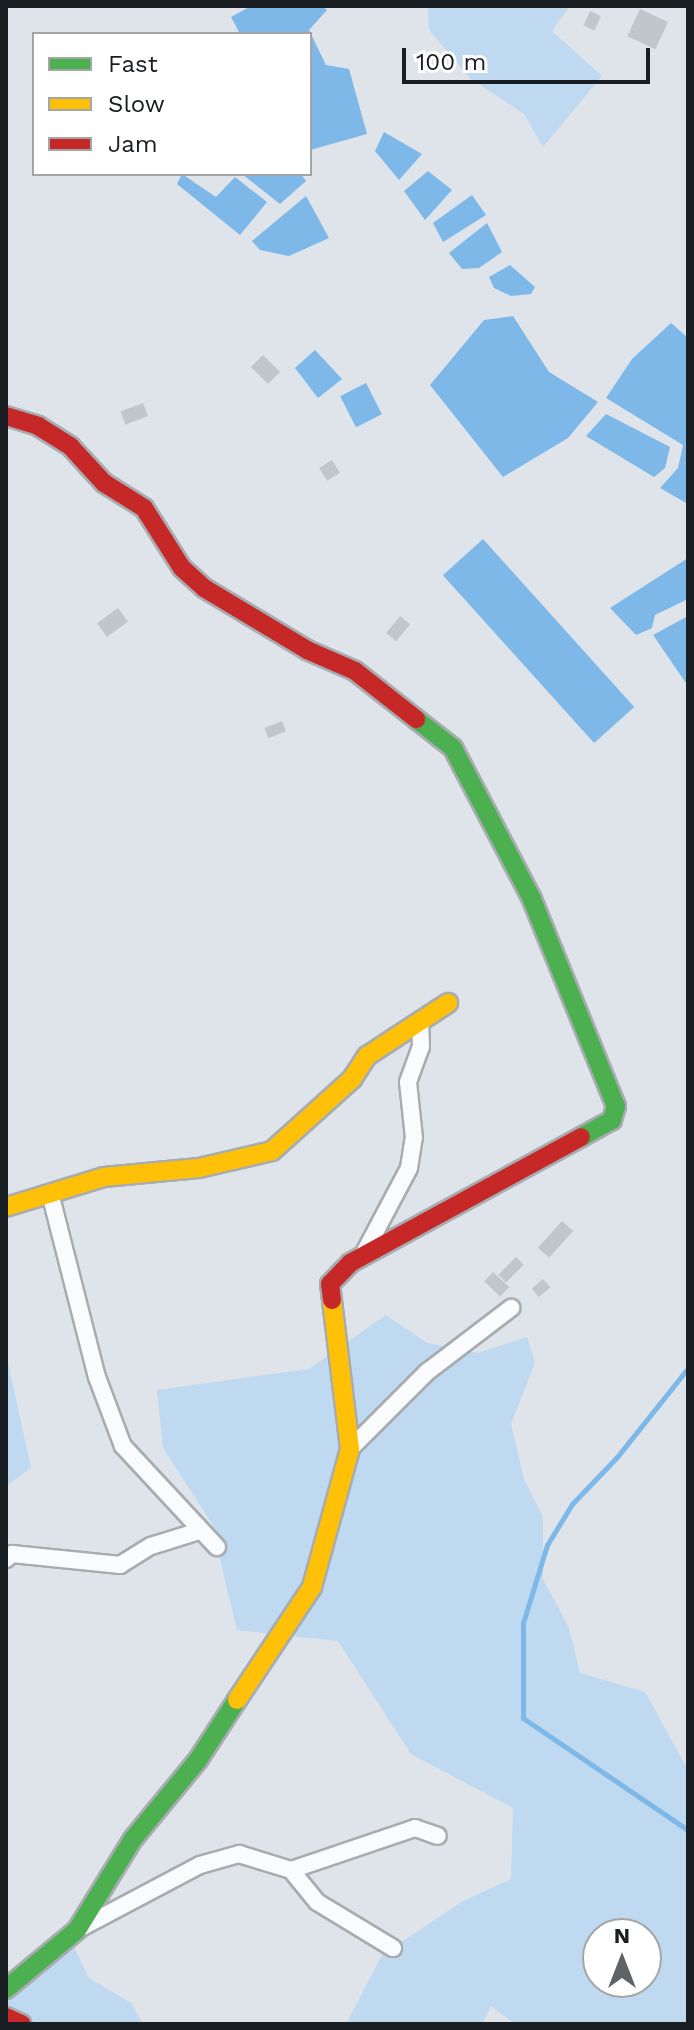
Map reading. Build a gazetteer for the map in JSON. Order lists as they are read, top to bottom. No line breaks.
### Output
{"legend":["Fast","Slow","Jam"],"scale_bar":"100 m","north":"top"}
